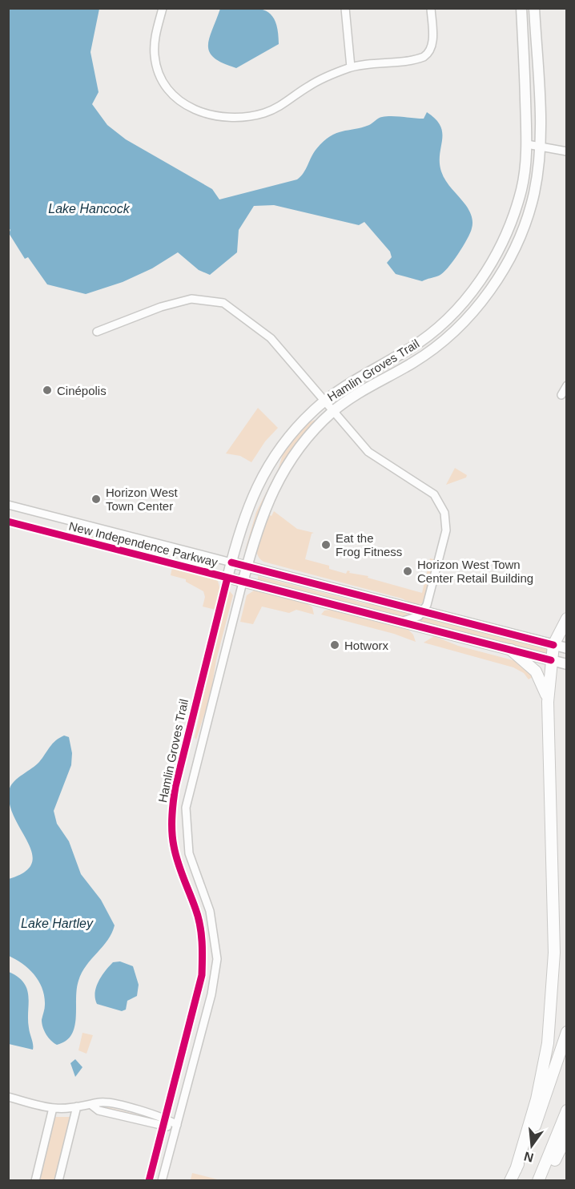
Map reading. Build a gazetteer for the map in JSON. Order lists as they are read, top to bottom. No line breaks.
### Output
{"streets":{"main road":["Hamlin Groves Trail","New Independence Parkway"]},"crossings":[["Hamlin Groves Trail","New Independence Parkway"]],"water":["Lake Hancock","Lake Hartley"],"places":["Cinépolis","Horizon West Town Center","Eat the Frog Fitness","Horizon West Town Center Retail Building","Hotworx"],"north":"bottom"}
